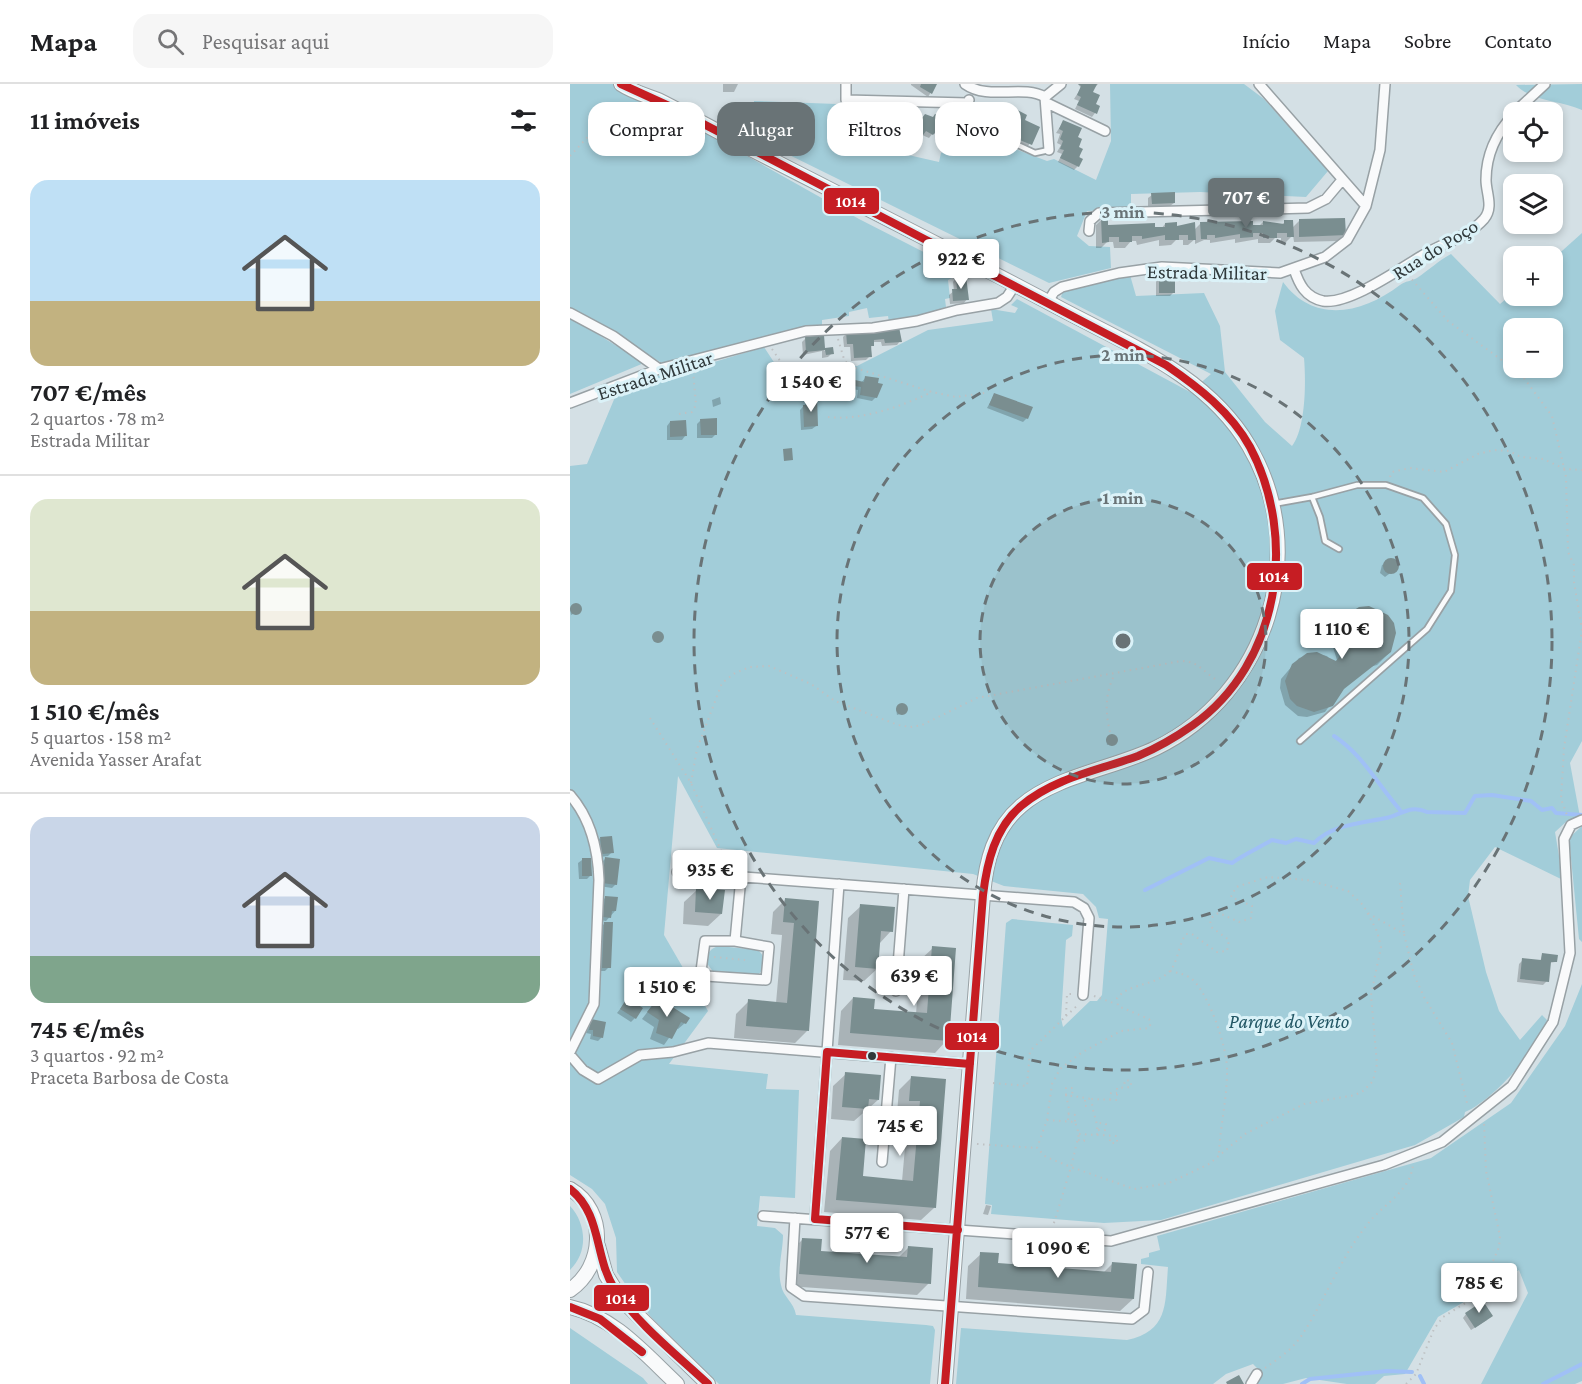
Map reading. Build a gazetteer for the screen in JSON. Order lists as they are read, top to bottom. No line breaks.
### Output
{"streets":{"street":["Rua do Poço","Estrada Militar"]},"crossings":[["Rua do Poço","Estrada Militar"]],"parks":["Parque do Vento"],"lines":["transit line 1014"],"page":{"header":"Mapa","search":"Pesquisar aqui","nav":["Início","Mapa","Sobre","Contato"],"heading":"11 imóveis","map_buttons":["+","−"],"chip":["Comprar","Alugar","Filtros","Novo"],"list":[{"name":"707 €/mês","note":"2 quartos · 78 m² · Estrada Militar"},{"name":"1 510 €/mês","note":"5 quartos · 158 m² · Avenida Yasser Arafat"},{"name":"745 €/mês","note":"3 quartos · 92 m² · Praceta Barbosa de Costa"}],"price":["707 €","922 €","1 540 €","1 110 €","935 €","639 €","1 510 €","745 €","577 €","1 090 €","785 €"]},"rings":["3 min","2 min","1 min"]}
